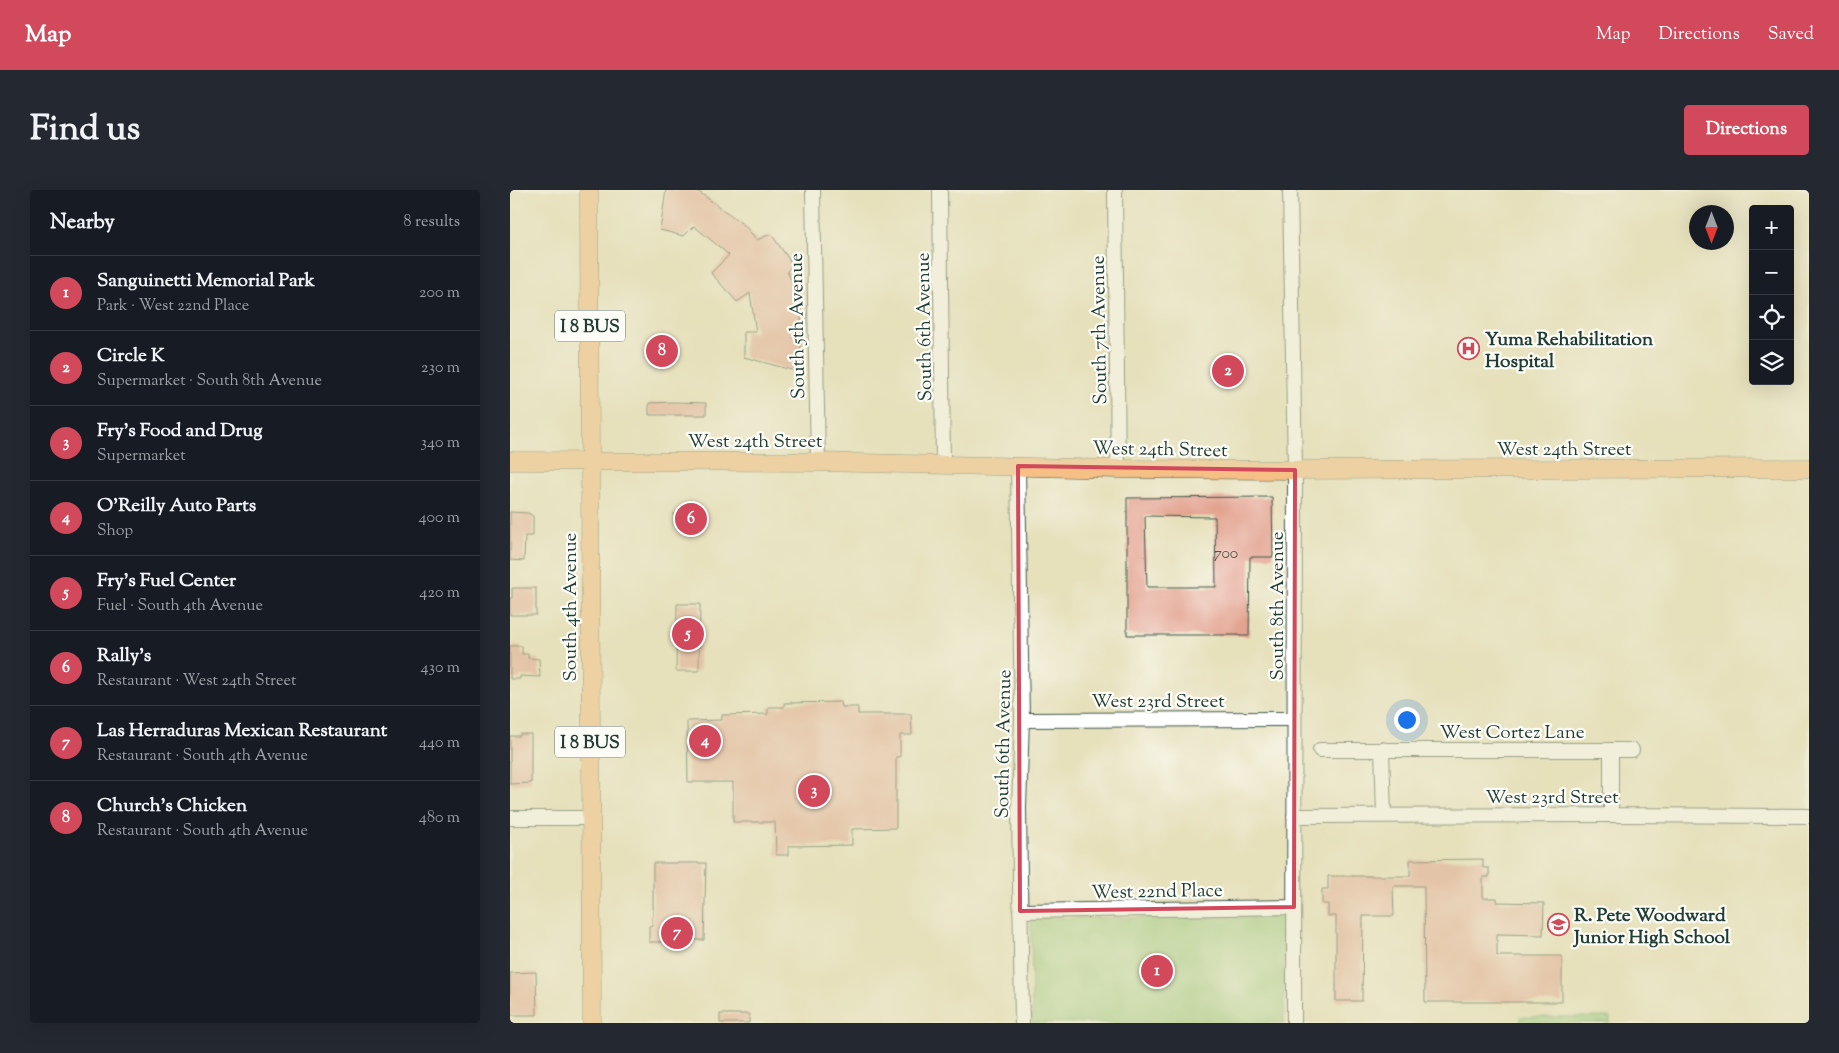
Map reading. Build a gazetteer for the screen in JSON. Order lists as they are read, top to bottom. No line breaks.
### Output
{"streets":{"main road":["I 8 BUS","West 24th Street","South 4th Avenue"],"street":["South 5th Avenue","South 6th Avenue","South 7th Avenue","South 8th Avenue","West 23rd Street","West Cortez Lane","West 22nd Place"]},"crossings":[["South 5th Avenue","West 24th Street"],["South 6th Avenue","West 24th Street"],["South 6th Avenue","West 23rd Street"],["South 6th Avenue","West 22nd Place"],["South 7th Avenue","West 24th Street"],["West 24th Street","South 8th Avenue"],["West 24th Street","South 4th Avenue"],["South 8th Avenue","West 23rd Street"],["South 8th Avenue","West 22nd Place"],["West 23rd Street","West Cortez Lane"]],"places":{"hospital":["Yuma Rehabilitation Hospital"],"school or university":["R. Pete Woodward Junior High School"]},"house_numbers":["700"],"north":"bottom","page":{"header":"Map","nav":["Map","Directions","Saved"],"title":"Find us","buttons":"Directions","heading":["Nearby","8 results"],"map_buttons":["+","−"],"list":[{"mark":"1","name":"Sanguinetti Memorial Park","note":"Park · West 22nd Place","value":"200 m"},{"mark":"2","name":"Circle K","note":"Supermarket · South 8th Avenue","value":"230 m"},{"mark":"3","name":"Fry's Food and Drug","note":"Supermarket","value":"340 m"},{"mark":"4","name":"O'Reilly Auto Parts","note":"Shop","value":"400 m"},{"mark":"5","name":"Fry's Fuel Center","note":"Fuel · South 4th Avenue","value":"420 m"},{"mark":"6","name":"Rally's","note":"Restaurant · West 24th Street","value":"430 m"},{"mark":"7","name":"Las Herraduras Mexican Restaurant","note":"Restaurant · South 4th Avenue","value":"440 m"},{"mark":"8","name":"Church's Chicken","note":"Restaurant · South 4th Avenue","value":"480 m"}],"pins":["8","2","6","5","4","3","7","1"]}}
